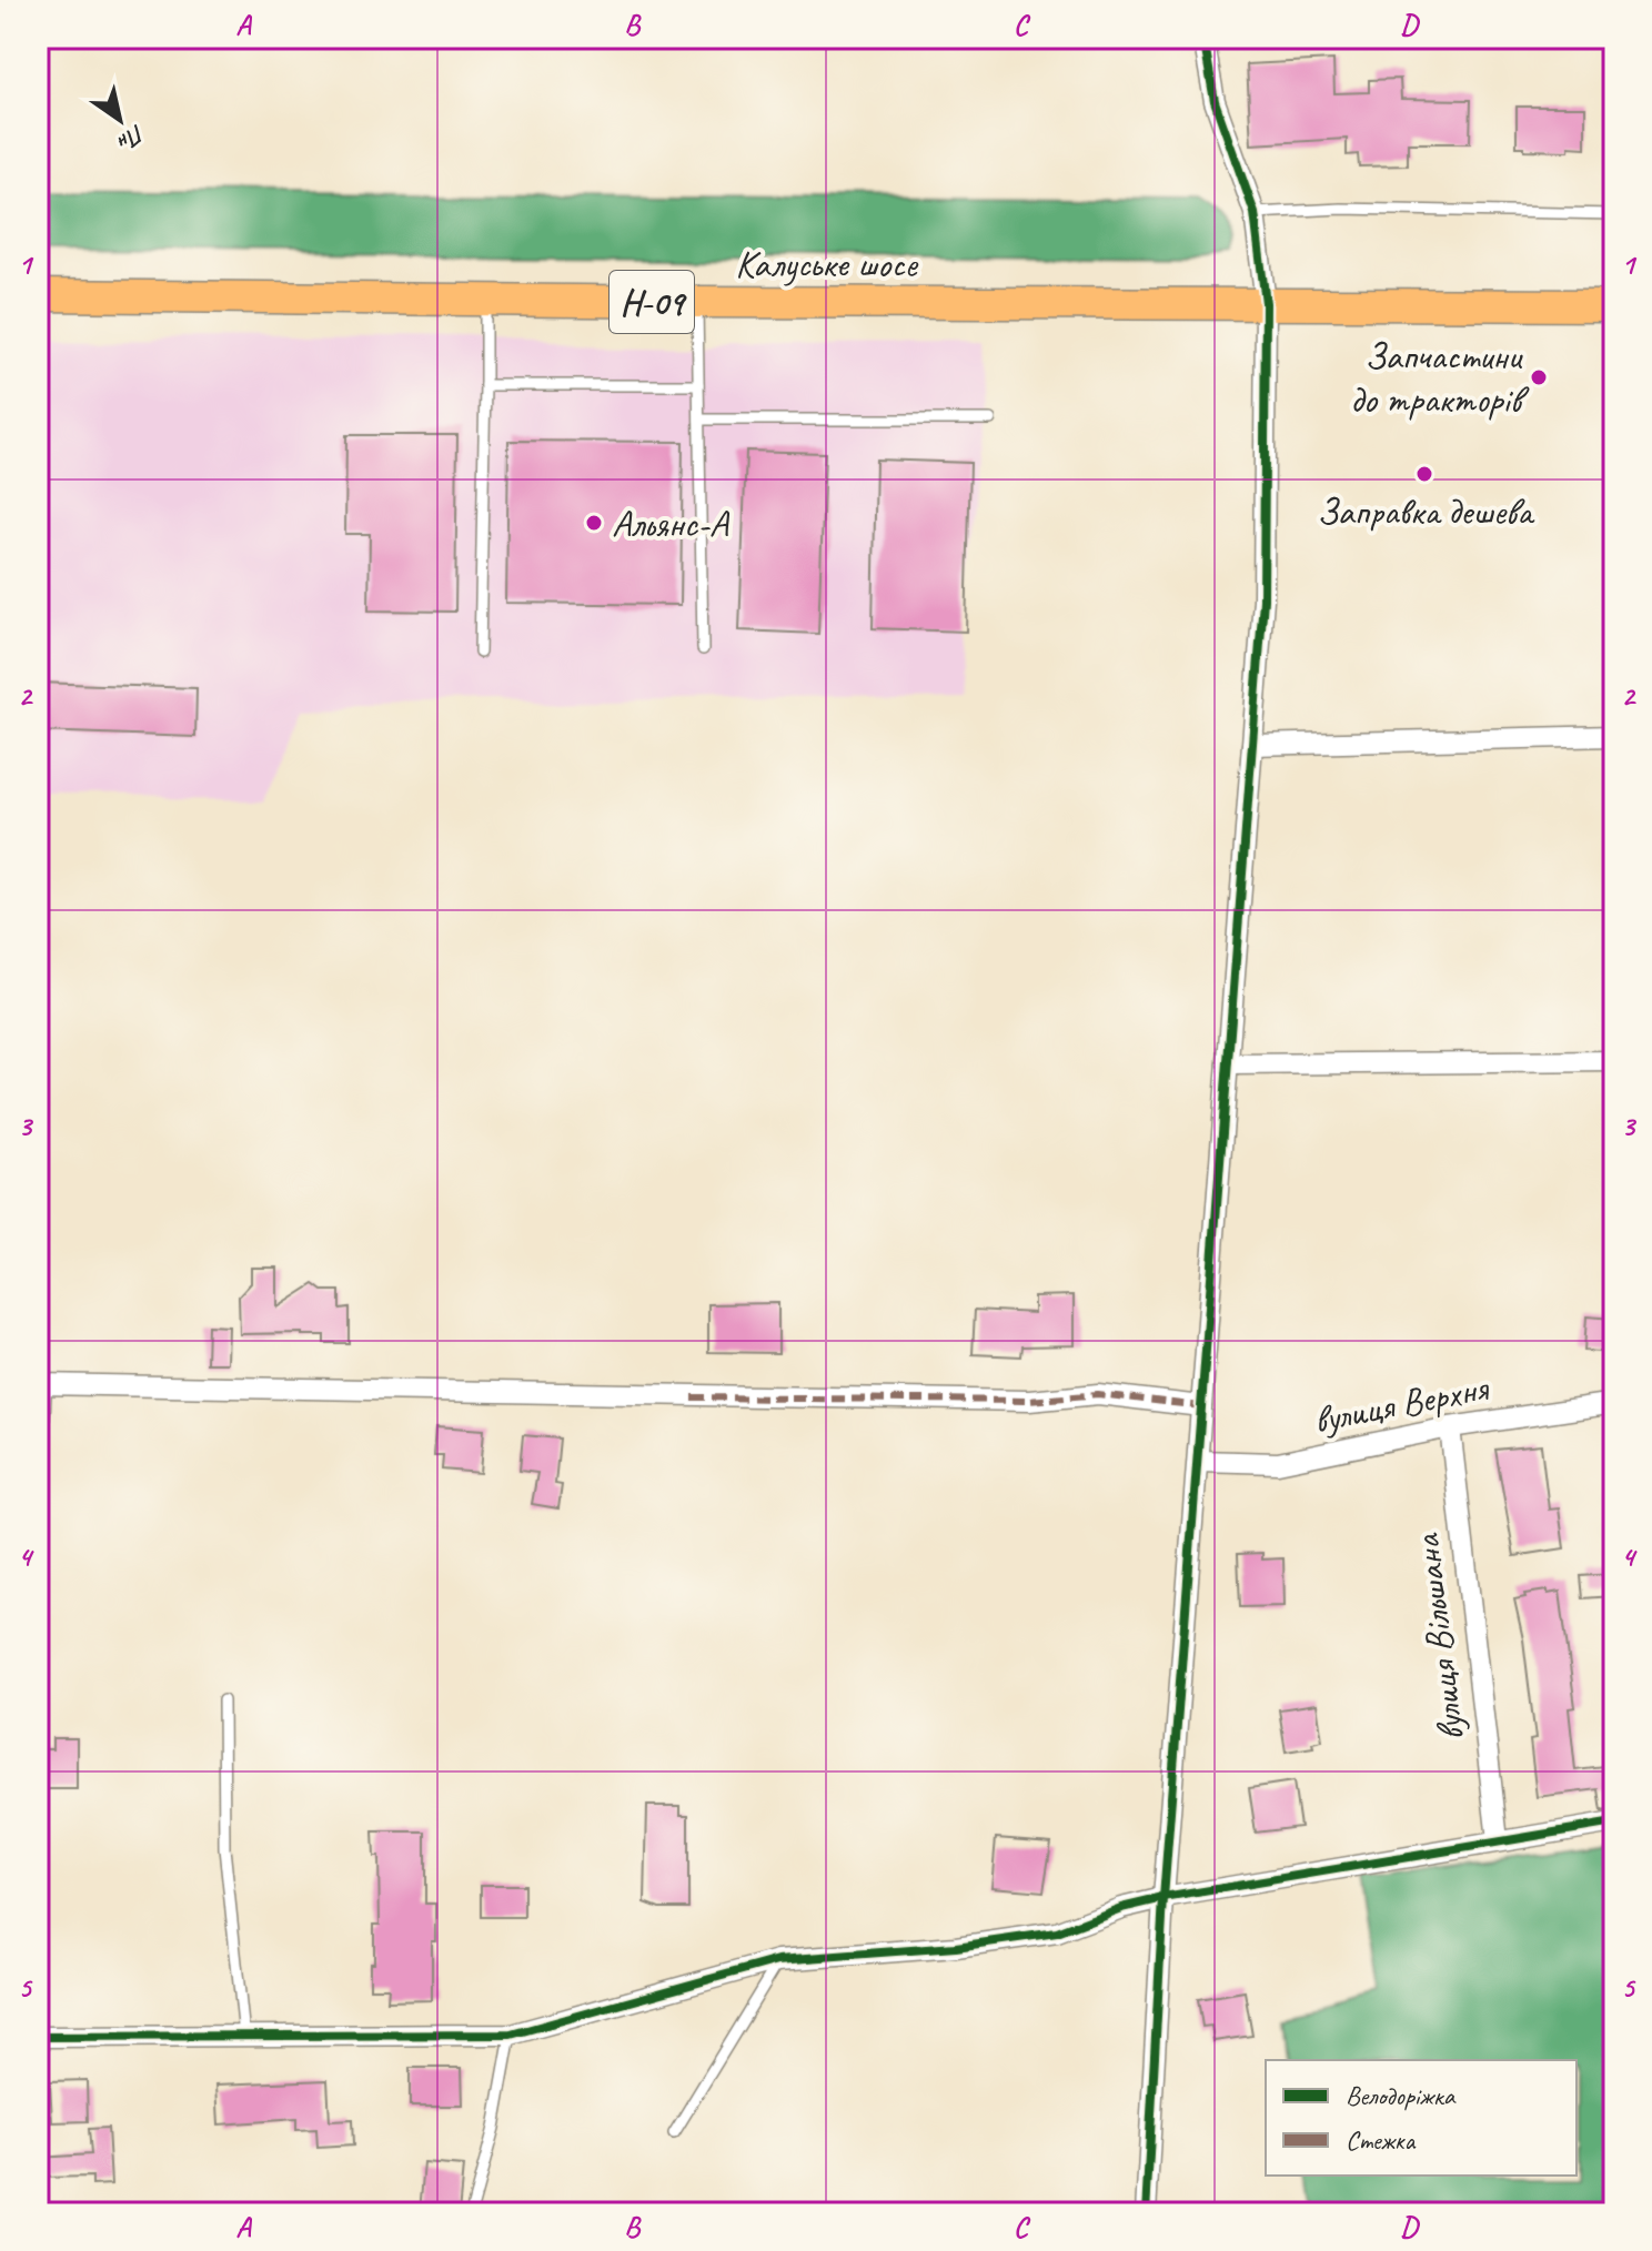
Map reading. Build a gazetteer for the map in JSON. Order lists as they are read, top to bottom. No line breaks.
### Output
{"streets":{"main road":["Калуське шосе","Н-09"],"street":["вулиця Верхня","вулиця Вільшана"]},"crossings":[["вулиця Верхня","вулиця Вільшана"]],"places":["Запчастини до тракторів","Заправка дешева","Альянс-А"],"legend":["Велодоріжка","Стежка"],"north":"bottom right","grid":{"columns":["A","B","C","D"],"rows":["1","2","3","4","5"]}}
